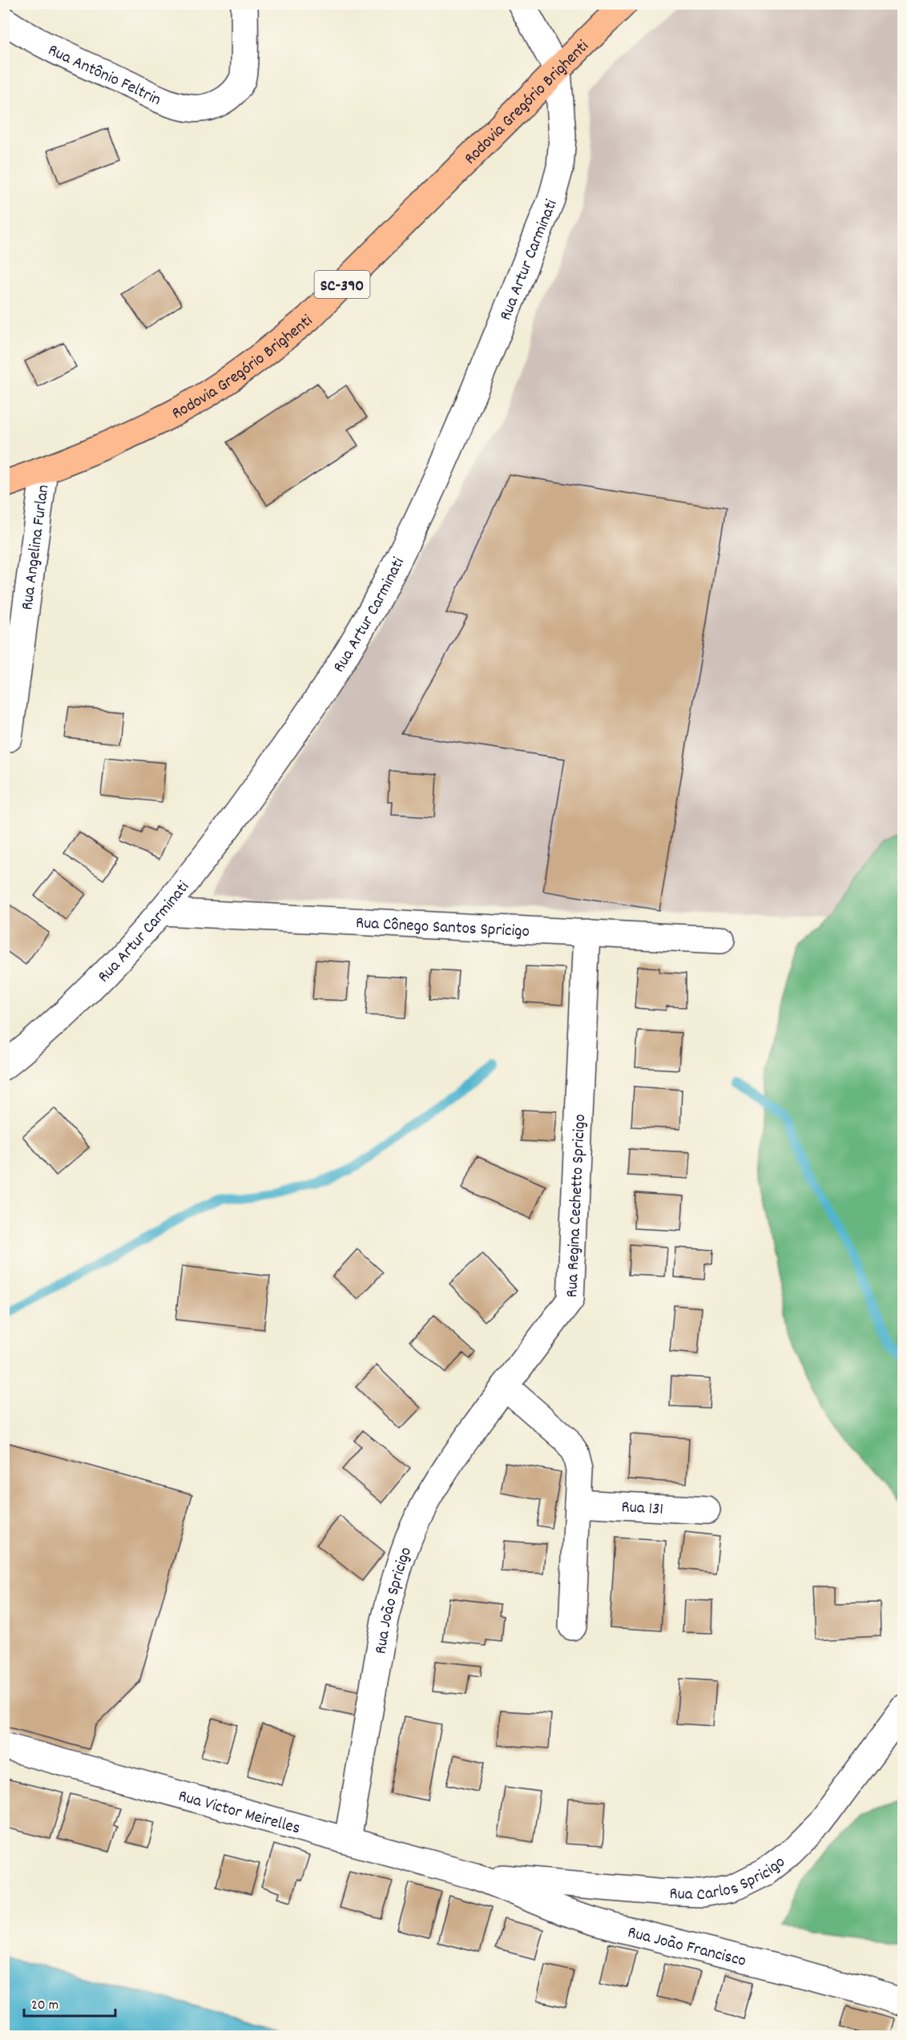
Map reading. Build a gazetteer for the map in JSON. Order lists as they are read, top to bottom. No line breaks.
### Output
{"streets":{"main road":["Rodovia Gregório Brighenti","SC-390"],"street":["Rua Antônio Feltrin","Rua Artur Carminati","Rua Angelina Furlan","Rua Cônego Santos Spricigo","Rua Regina Cechetto Spricigo","Rua 131","Rua João Spricigo","Rua Victor Meirelles","Rua Carlos Spricigo","Rua João Francisco"]},"crossings":[["Rodovia Gregório Brighenti","Rua Artur Carminati"],["Rodovia Gregório Brighenti","Rua Angelina Furlan"],["Rua Artur Carminati","Rua Cônego Santos Spricigo"],["Rua Cônego Santos Spricigo","Rua Regina Cechetto Spricigo"],["Rua Regina Cechetto Spricigo","Rua João Spricigo"],["Rua João Spricigo","Rua Victor Meirelles"],["Rua Victor Meirelles","Rua Carlos Spricigo"],["Rua Victor Meirelles","Rua João Francisco"],["Rua Carlos Spricigo","Rua João Francisco"]],"scale_bar":"20 m"}
